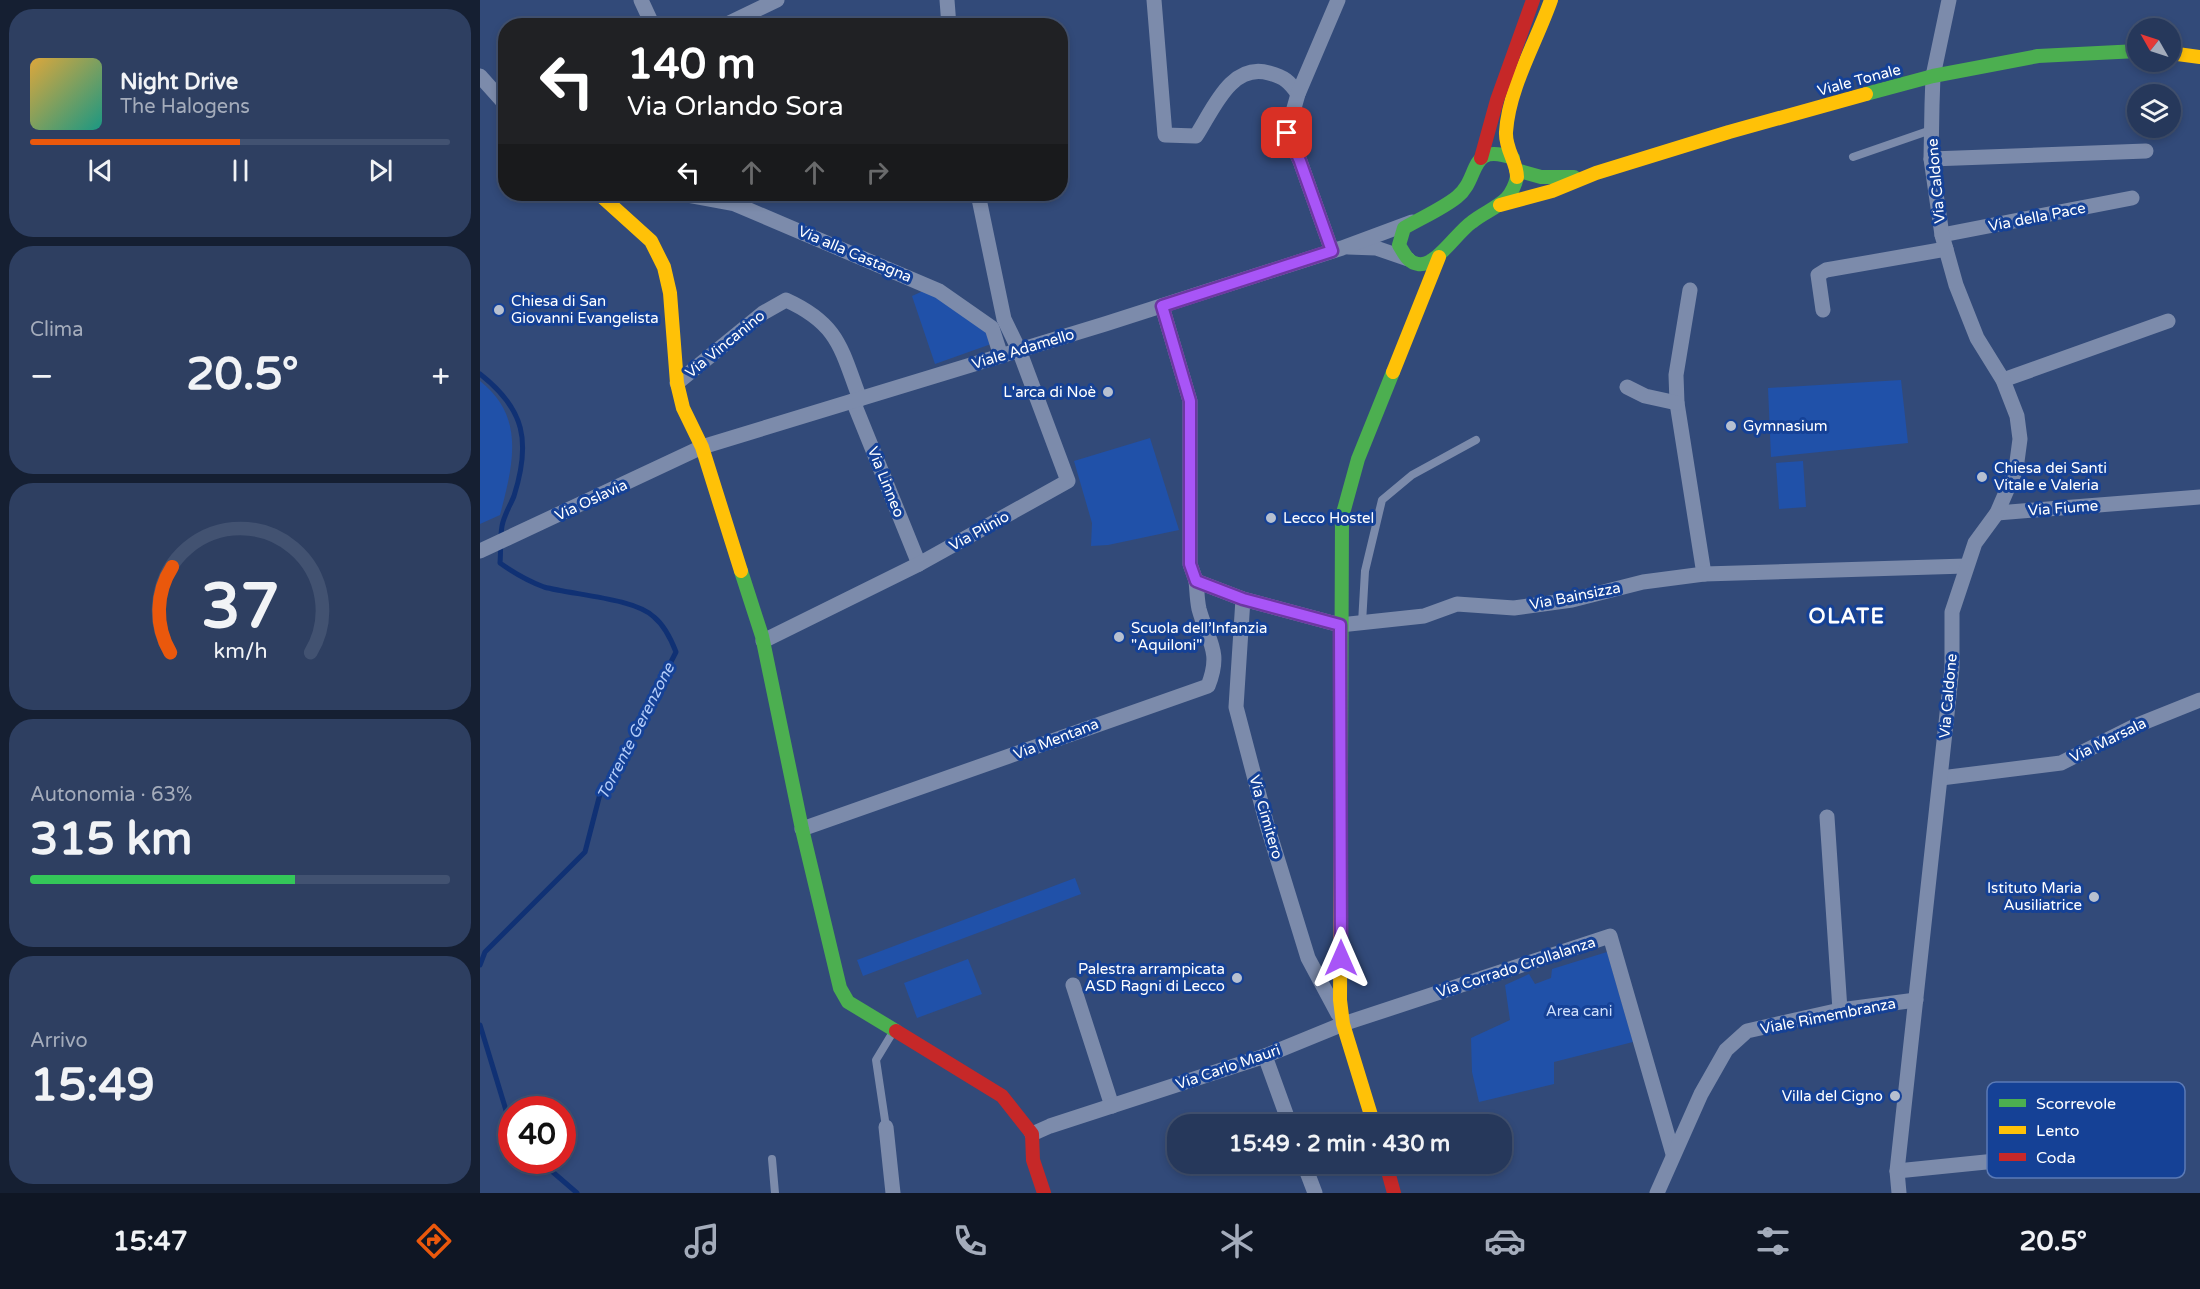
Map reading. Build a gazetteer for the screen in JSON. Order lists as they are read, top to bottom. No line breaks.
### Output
{"streets":{"street":["Viale Tonale","Via Caldone","Via della Pace","Via alla Castagna","Via Vincanino","Viale Adamello","Via Linneo","Via Oslavia","Via Fiume","Via Plinio","Via Bainsizza","Via Mentana","Via Marsala","Via Cimitero","Via Corrado Crollalanza","Viale Rimembranza","Via Carlo Mauri"]},"crossings":[["Viale Tonale","Via Caldone"],["Via Caldone","Via della Pace"],["Via Caldone","Via Fiume"],["Via Caldone","Via Bainsizza"],["Via Caldone","Via Marsala"],["Via Caldone","Viale Rimembranza"],["Via alla Castagna","Viale Adamello"],["Via Vincanino","Viale Adamello"],["Via Vincanino","Via Linneo"],["Viale Adamello","Via Linneo"],["Viale Adamello","Via Oslavia"],["Viale Adamello","Via Plinio"],["Viale Adamello","Via Mentana"],["Via Linneo","Via Plinio"],["Via Cimitero","Via Corrado Crollalanza"],["Via Cimitero","Via Carlo Mauri"],["Via Corrado Crollalanza","Viale Rimembranza"],["Via Corrado Crollalanza","Via Carlo Mauri"]],"districts":["OLATE"],"water":["Torrente Gerenzone"],"parks":["Area cani"],"places":["Chiesa di San Giovanni Evangelista","L'arca di Noè","Gymnasium","Chiesa dei Santi Vitale e Valeria","Lecco Hostel","Scuola dell’Infanzia \"Aquiloni\"","Istituto Maria Ausiliatrice","Palestra arrampicata ASD Ragni di Lecco","Villa del Cigno"],"legend":["Scorrevole","Lento","Coda"],"north":"top left","page":{"turn":["140 m","Via Orlando Sora"],"song":["Night Drive","The Halogens"],"tile":["Clima",["Autonomia · 63%","315 km"],["Arrivo","15:49"]],"heat":["−","20.5°","+"],"limit":"40","trip":"15:49 · 2 min · 430 m","tabs":["15:47","20.5°"],"gauge":["37","km/h"]}}
